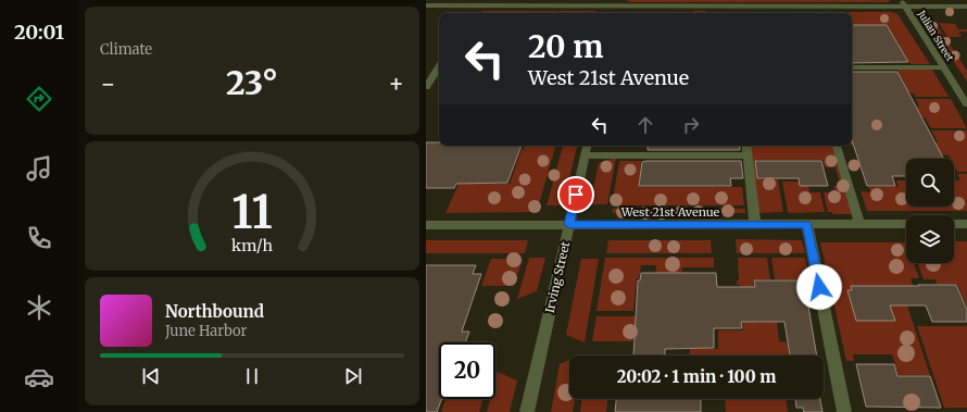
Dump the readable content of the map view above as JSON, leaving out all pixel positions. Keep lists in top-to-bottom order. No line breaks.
{"streets":{"street":["Julian Street","West 21st Avenue","Irving Street"]},"crossings":[["West 21st Avenue","Irving Street"]],"page":{"tabs":"20:01","tile":"Climate","turn":["20 m","West 21st Avenue"],"heat":["−","23°","+"],"song":["Northbound","June Harbor"],"limit":"20","trip":"20:02 · 1 min · 100 m","gauge":["11","km/h"]}}
